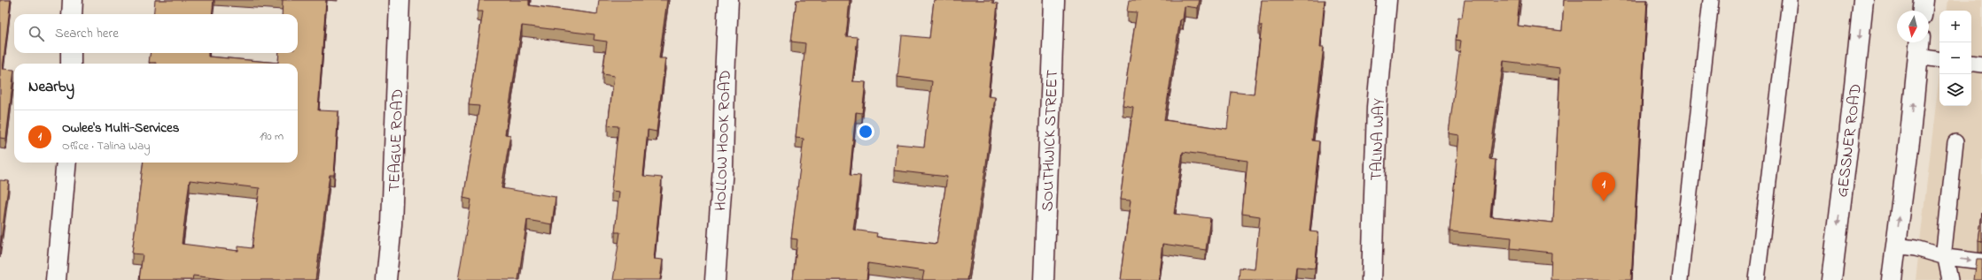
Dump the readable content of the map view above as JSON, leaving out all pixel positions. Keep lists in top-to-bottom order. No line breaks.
{"streets":{"street":["TALINA WAY","TEAGUE ROAD","HOLLOW HOOK ROAD","SOUTHWICK STREET","GESSNER ROAD"]},"north":"bottom","page":{"map_buttons":["+","−"],"search":"Search here","heading":"Nearby","list":[{"mark":"1","name":"Owlee's Multi-Services","note":"Office · Talina Way","value":"190 m"}],"pins":"1"}}
